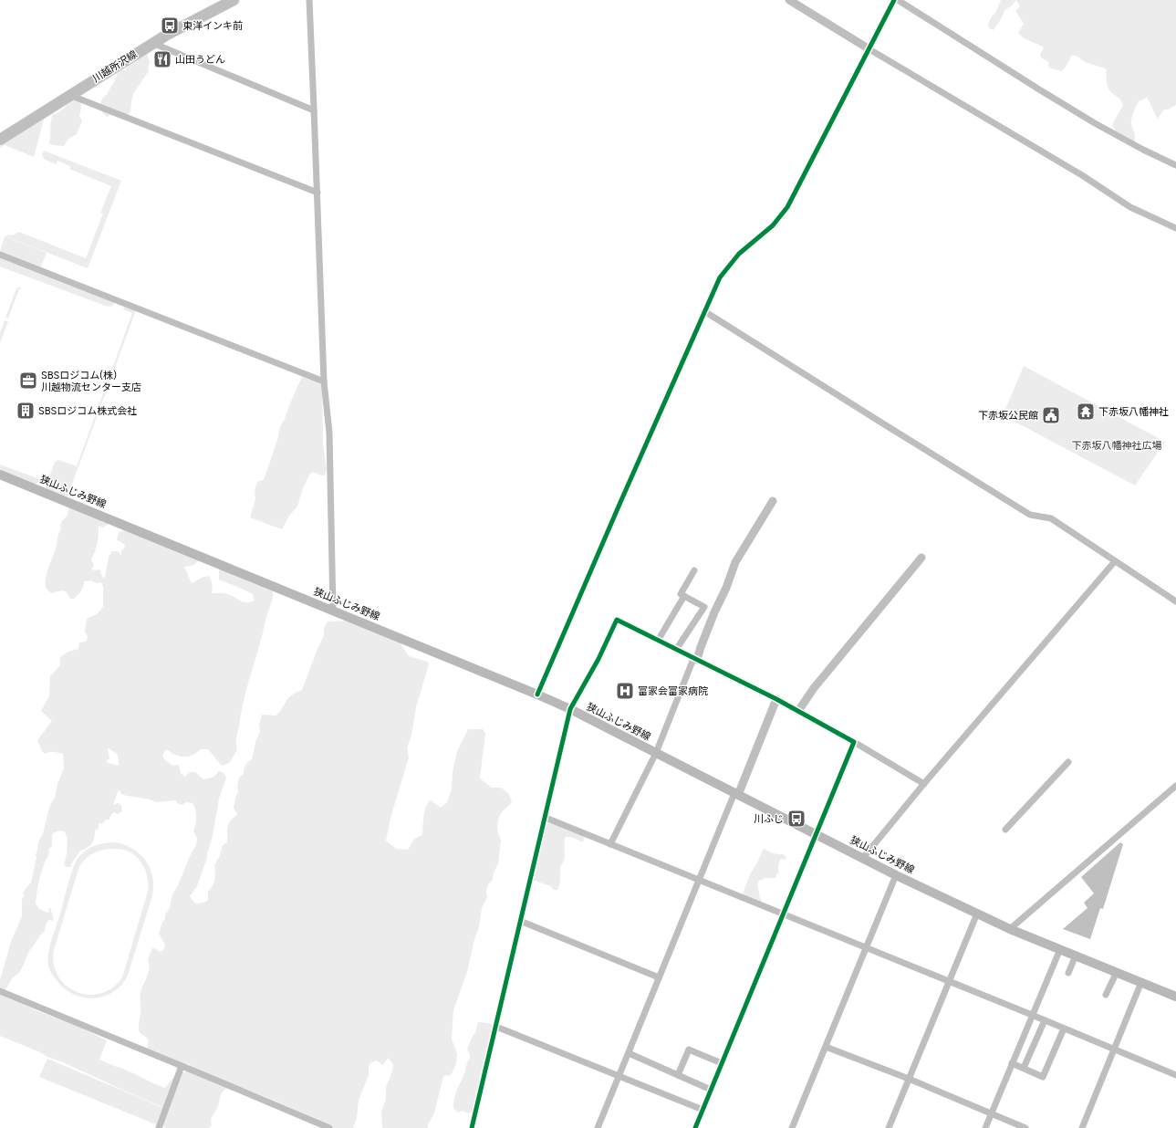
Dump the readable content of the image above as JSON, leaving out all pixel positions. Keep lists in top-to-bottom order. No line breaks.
{"streets":{"main road":["川越所沢線","狭山ふじみ野線"]},"parks":["下赤坂八幡神社広場"],"places":{"bus stop":["東洋インキ前","川ふじ"],"restaurant":["山田うどん"],"office":["SBSロジコム(株) 川越物流センター支店"],"building":["SBSロジコム株式会社"],"temple":["下赤坂八幡神社"],"public building":["下赤坂公民館"],"hospital":["富家会富家病院"]}}
